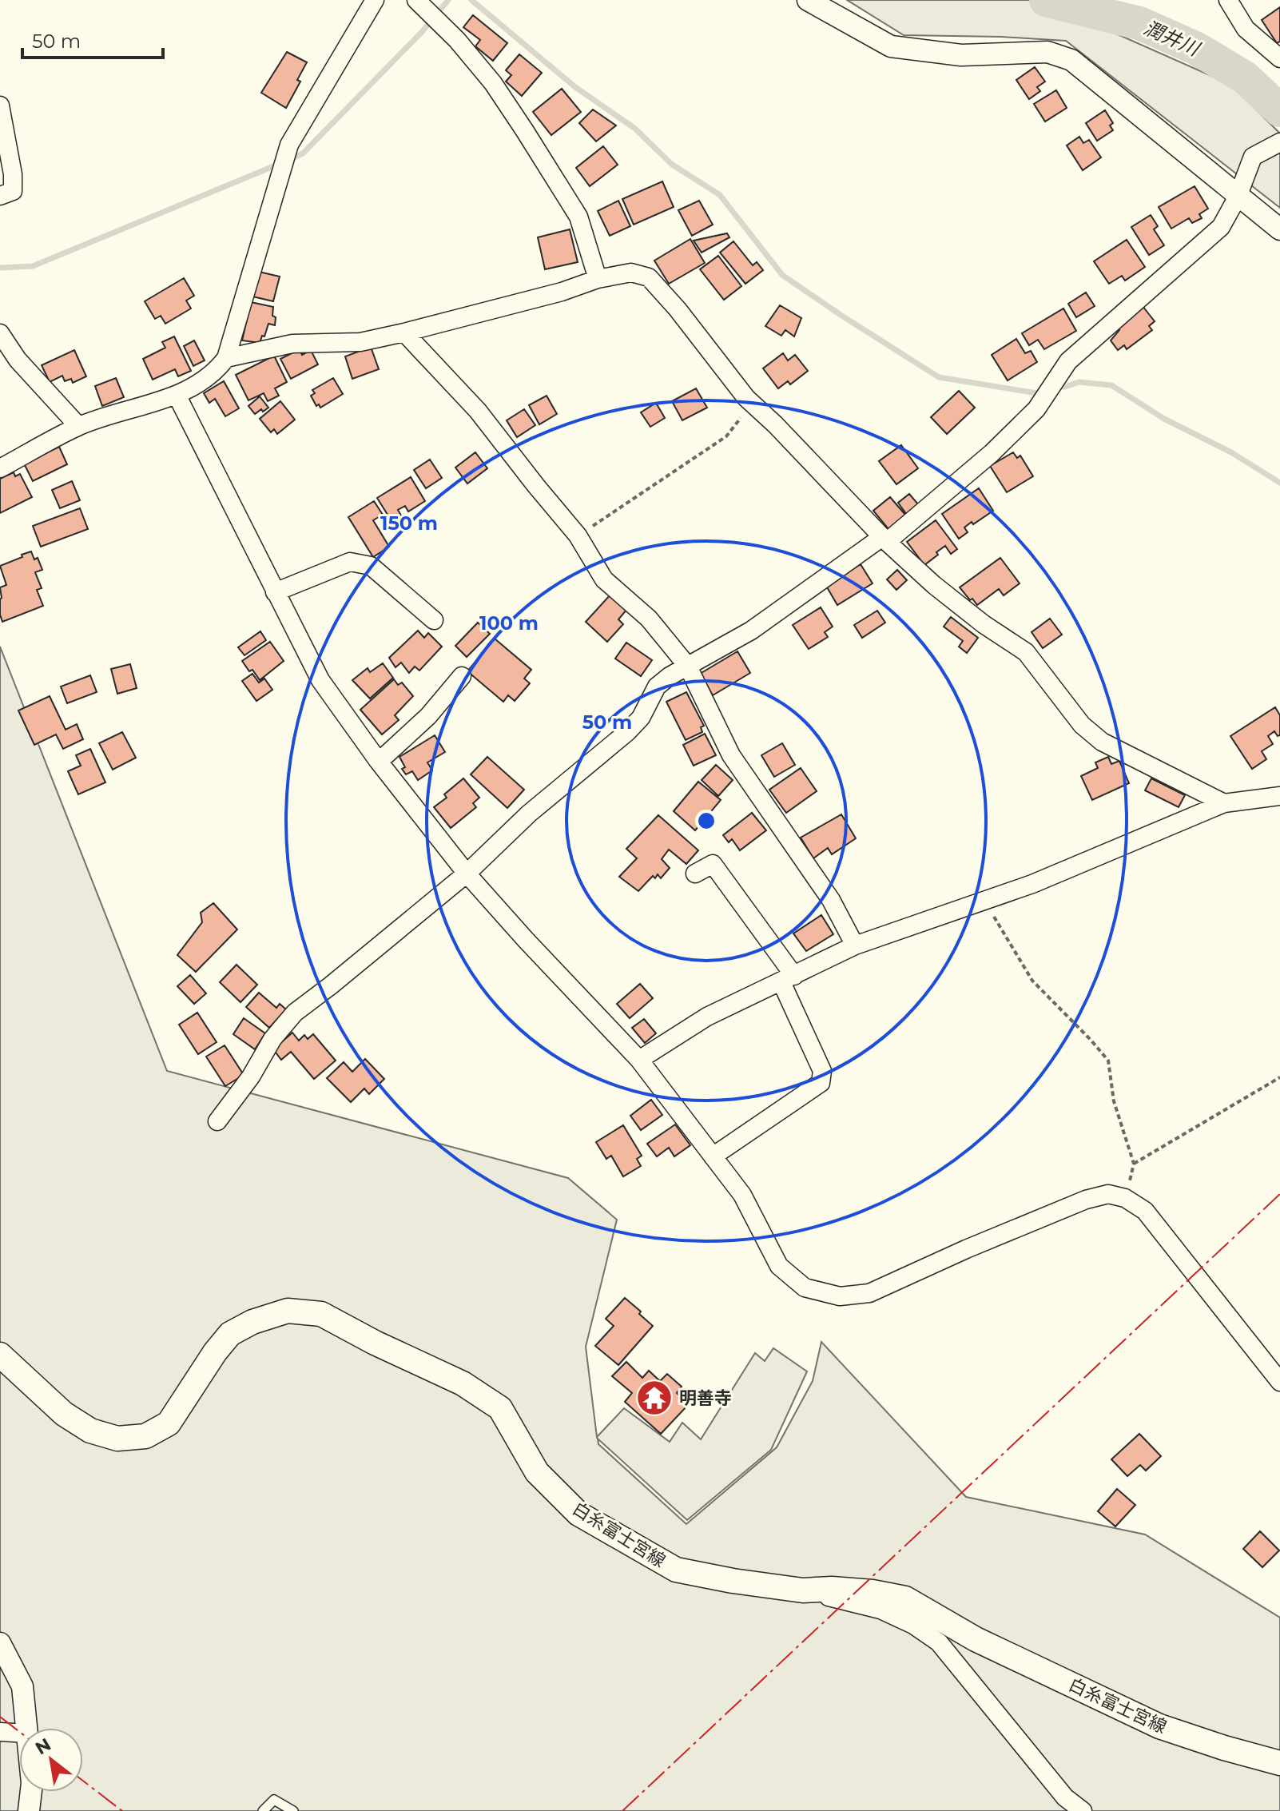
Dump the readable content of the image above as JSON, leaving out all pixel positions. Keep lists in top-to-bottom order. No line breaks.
{"streets":{"main road":["白糸富士宮線"]},"water":["潤井川"],"places":{"temple":["明善寺"]},"scale_bar":"50 m","north":"top left","rings":["150 m","100 m","50 m"]}
